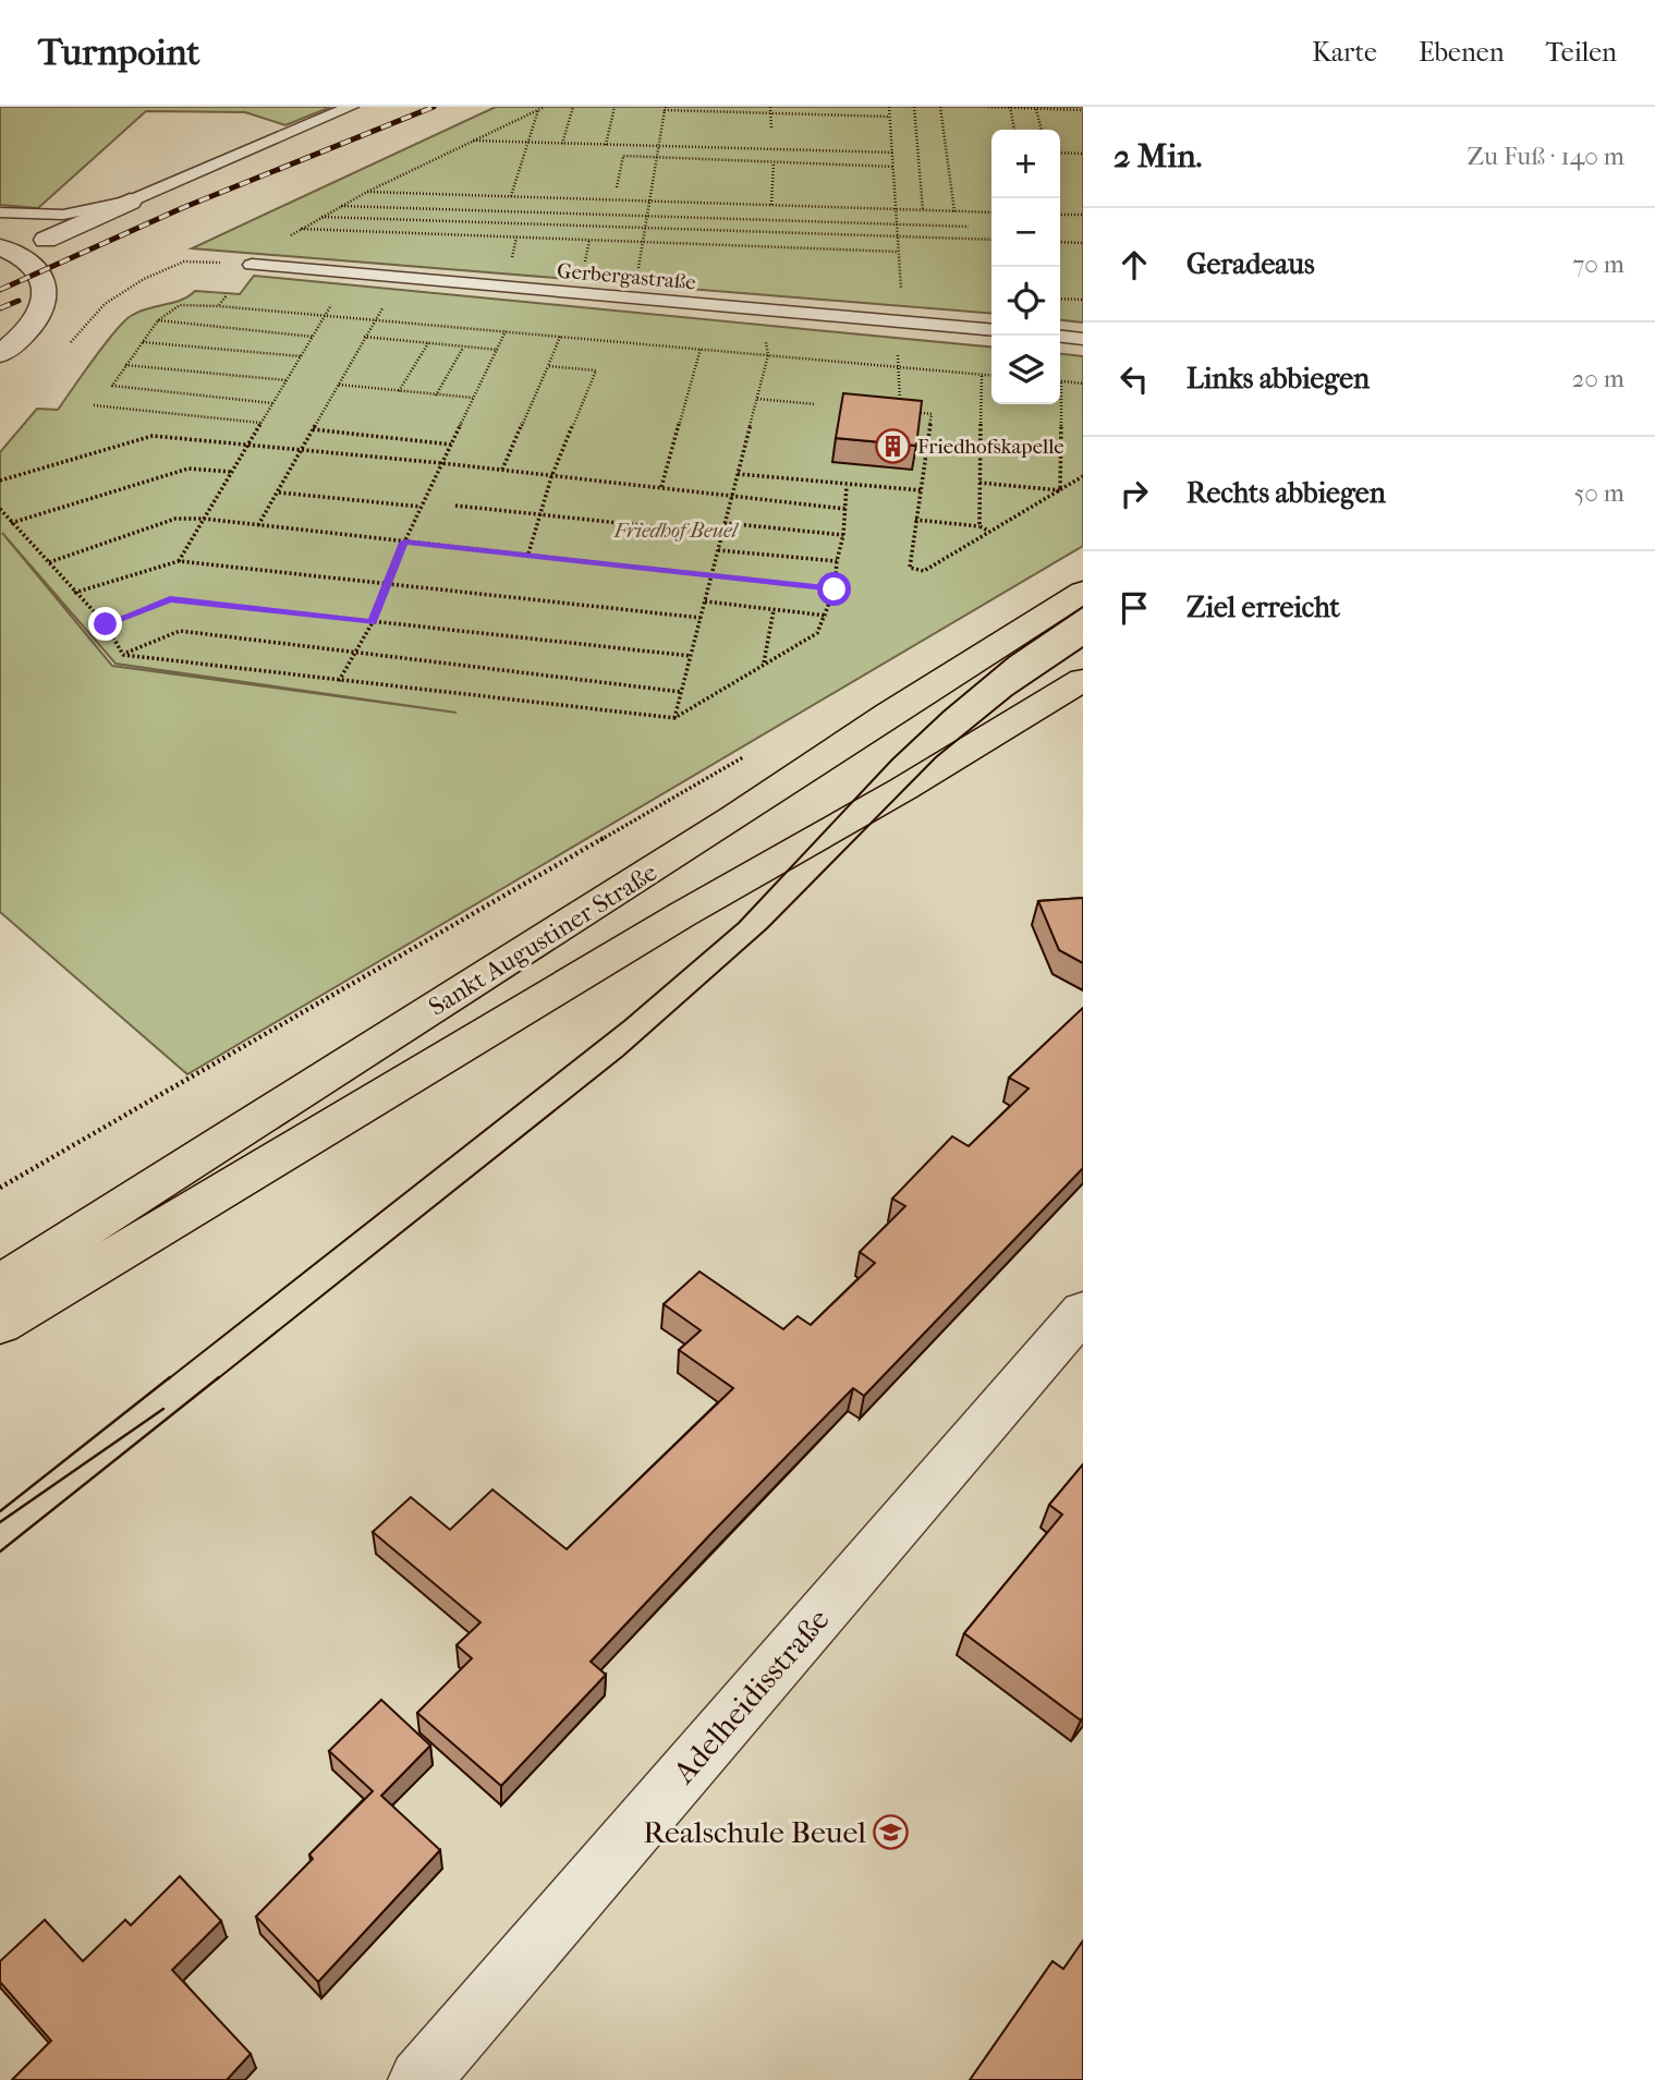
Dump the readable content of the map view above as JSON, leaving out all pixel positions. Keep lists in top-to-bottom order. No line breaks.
{"streets":{"main road":["Sankt Augustiner Straße"],"street":["Adelheidisstraße"],"lane":["Gerbergastraße"]},"parks":["Friedhof Beuel"],"places":{"building":["Friedhofskapelle"],"school or university":["Realschule Beuel"]},"page":{"header":"Turnpoint","nav":["Karte","Ebenen","Teilen"],"heading":["2 Min.","Zu Fuß · 140 m"],"map_buttons":["+","−"],"list":[["Geradeaus","70 m"],["Links abbiegen","20 m"],["Rechts abbiegen","50 m"],"Ziel erreicht"]}}
